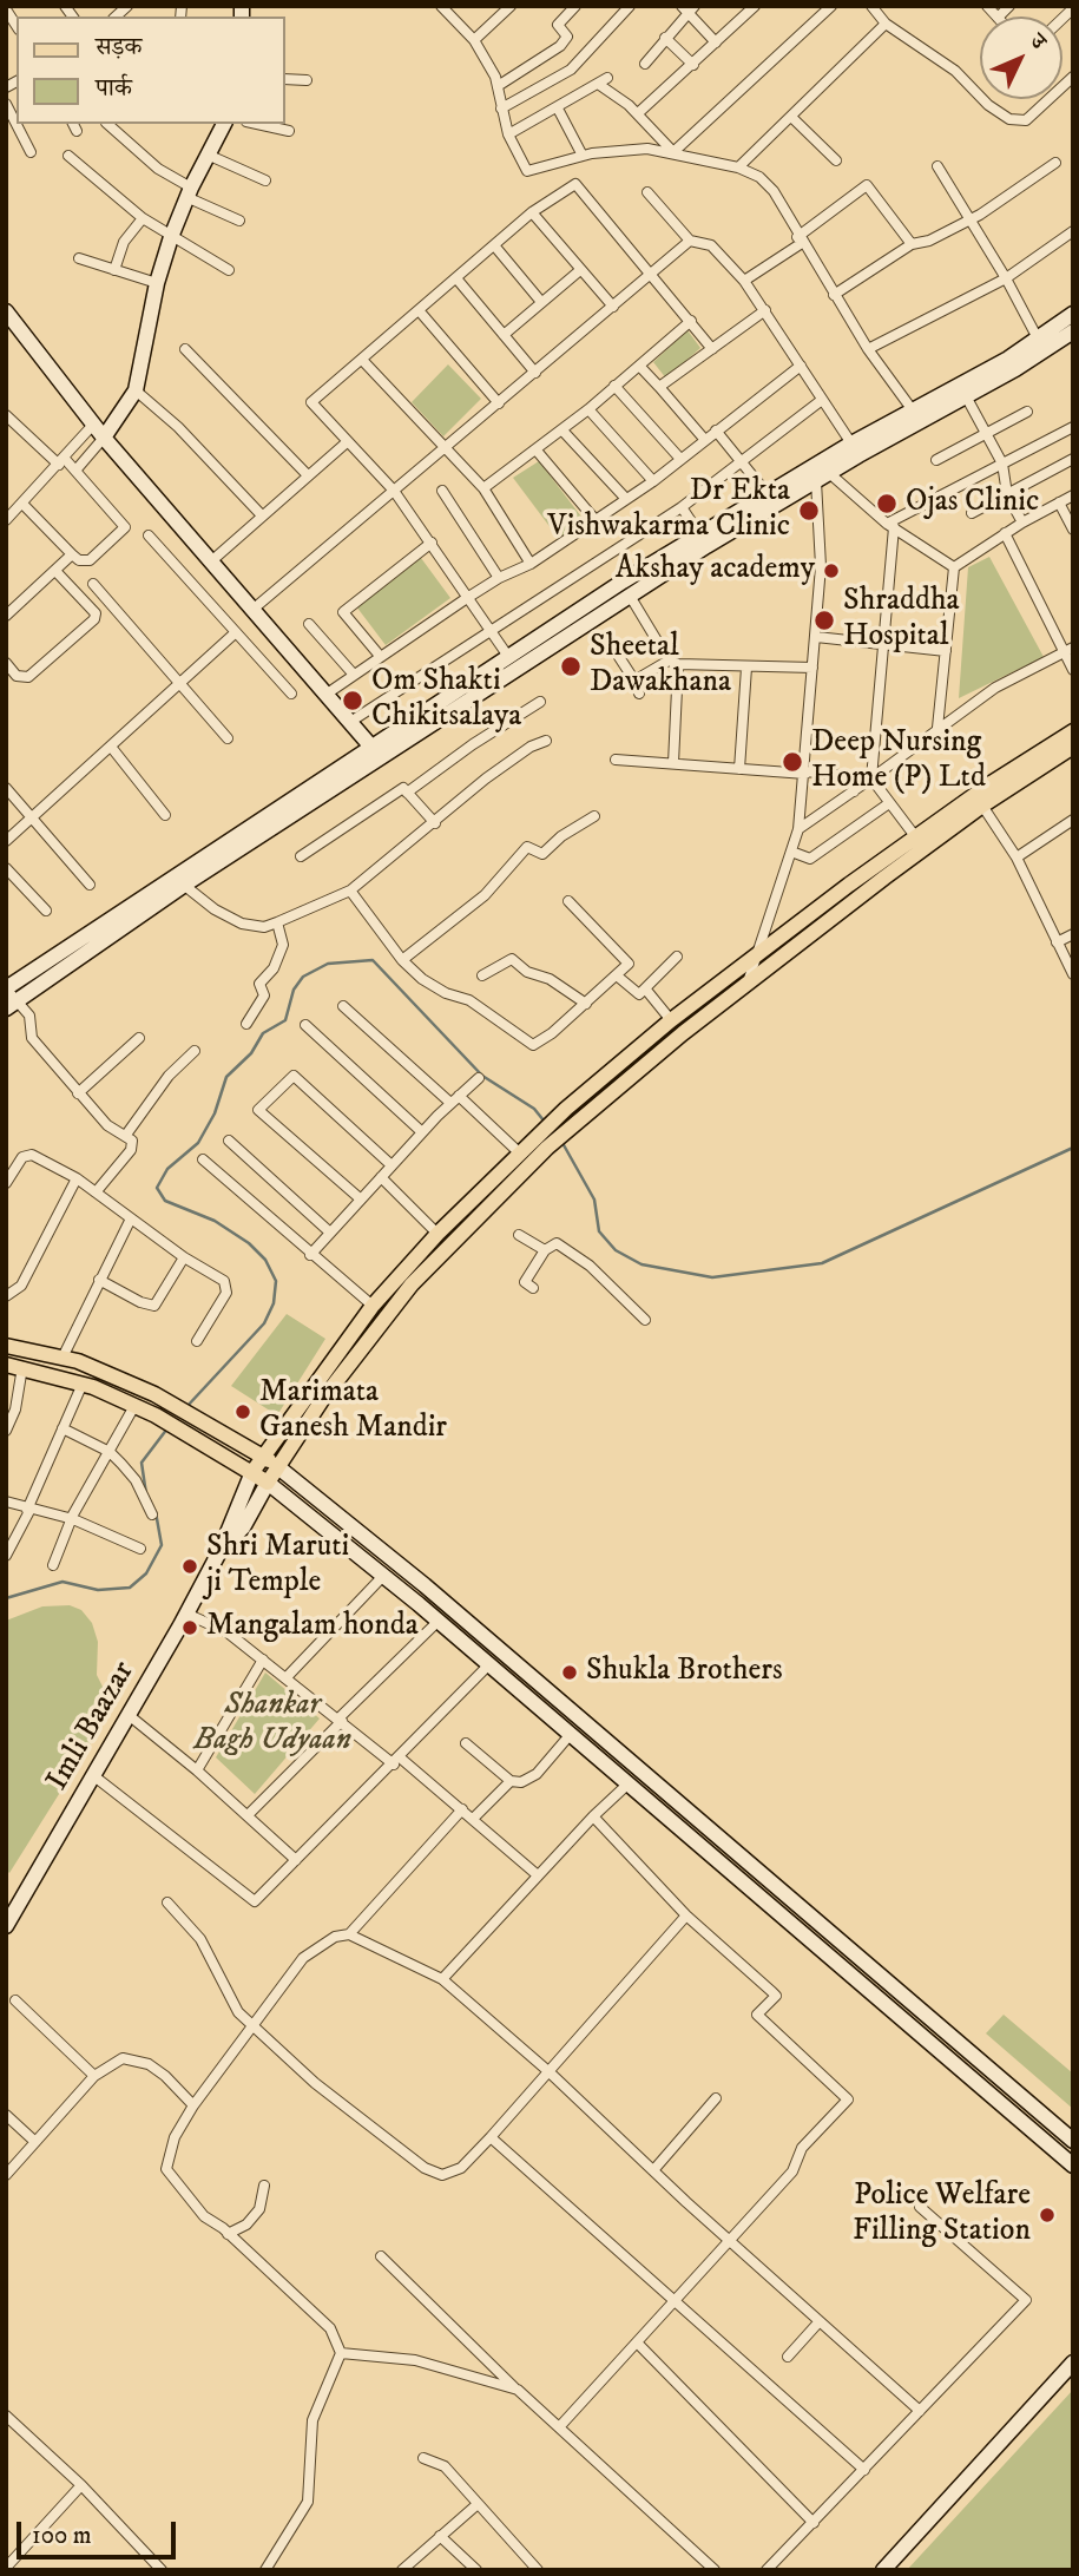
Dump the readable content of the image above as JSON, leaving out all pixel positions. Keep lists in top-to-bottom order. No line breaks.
{"streets":{"main road":["Imli Baazar"]},"parks":["Shankar Bagh Udyaan"],"places":["Ojas Clinic","Dr Ekta Vishwakarma Clinic","Akshay academy","Shraddha Hospital","Sheetal Dawakhana","Om Shakti Chikitsalaya","Deep Nursing Home (P) Ltd","Marimata Ganesh Mandir","Shri Maruti ji Temple","Mangalam honda","Shukla Brothers","Police Welfare Filling Station"],"legend":["सड़क","पार्क"],"scale_bar":"100 m","north":"top right"}
